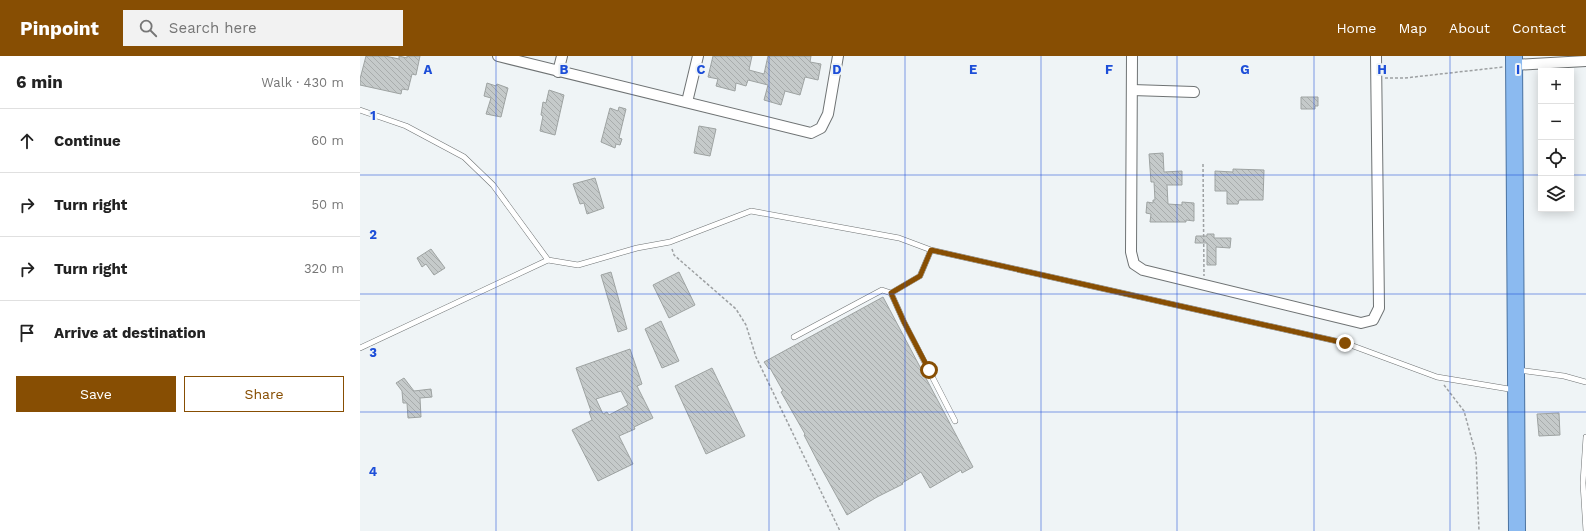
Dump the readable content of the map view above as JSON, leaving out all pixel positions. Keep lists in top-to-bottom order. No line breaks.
{"page":{"header":"Pinpoint","search":"Search here","nav":["Home","Map","About","Contact"],"heading":["6 min","Walk · 430 m"],"map_buttons":["+","−"],"list":[["Continue","60 m"],["Turn right","50 m"],["Turn right","320 m"],"Arrive at destination"],"buttons":["Save","Share"]},"grid":{"columns":["A","B","C","D","E","F","G","H","I"],"rows":["1","2","3","4"]}}
